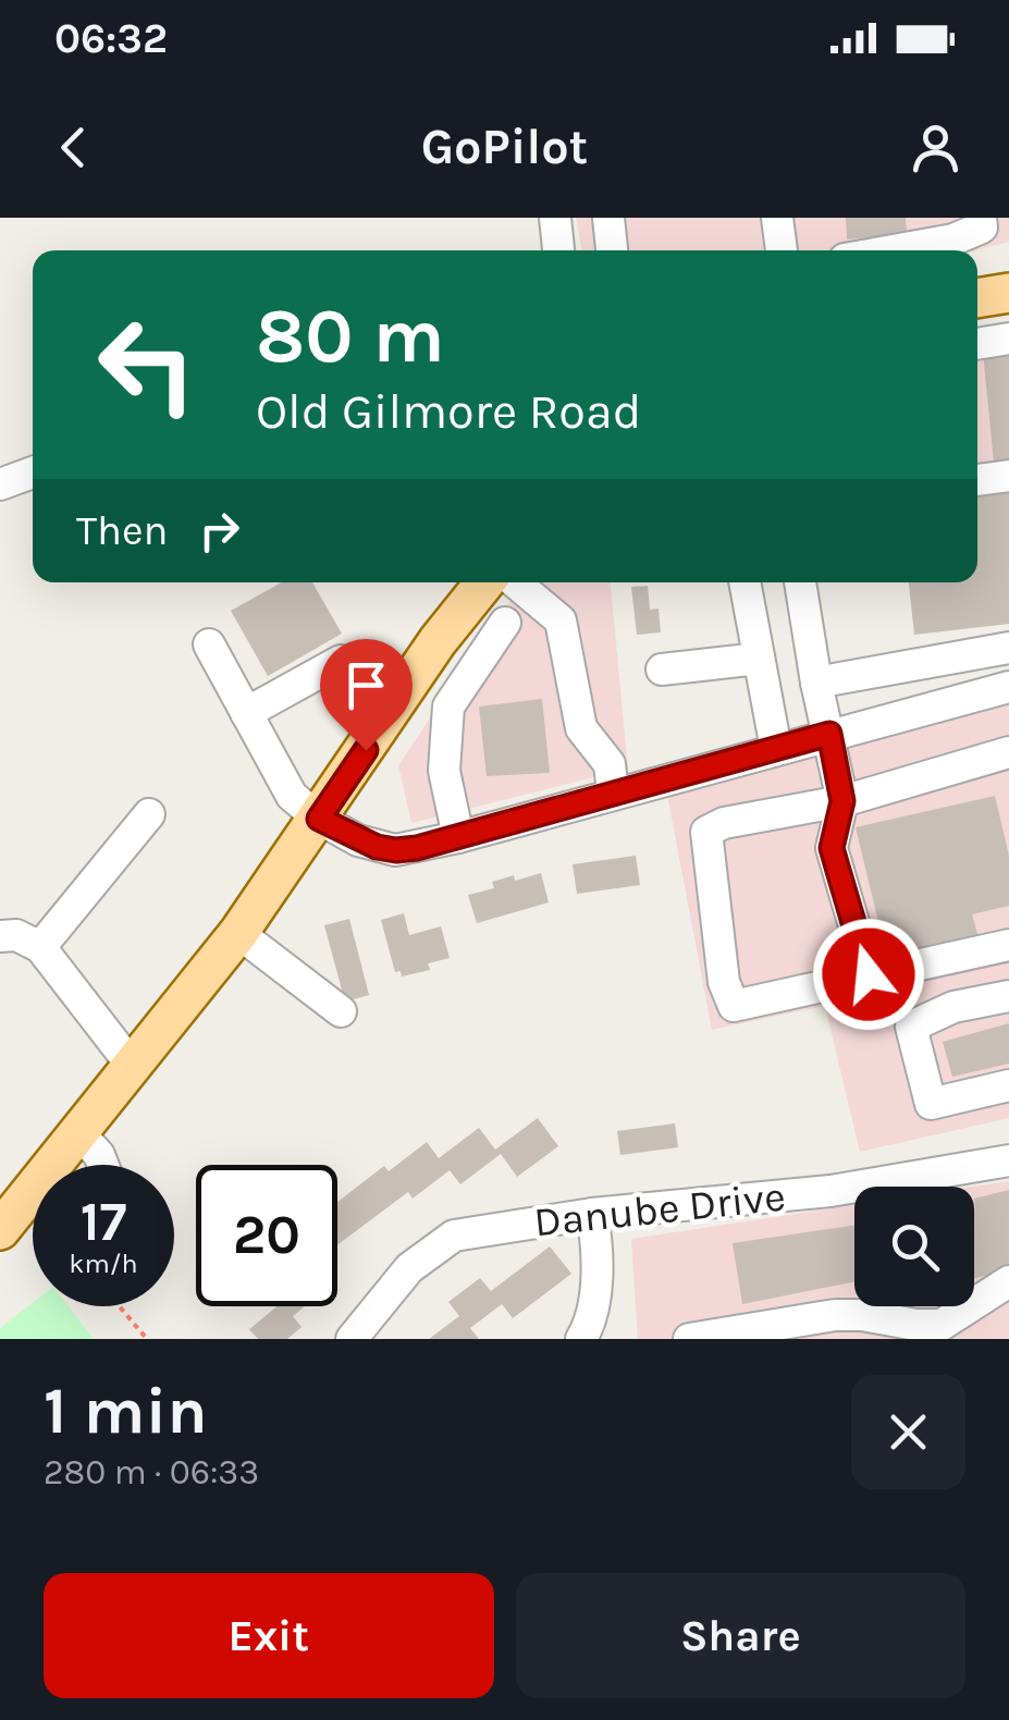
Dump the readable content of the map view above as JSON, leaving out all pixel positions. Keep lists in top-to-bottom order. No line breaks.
{"streets":{"street":["Danube Drive"]},"page":{"status":"06:32","header":"GoPilot","turn":["80 m","Old Gilmore Road"],"then":"Then","speed":"17 km/h","limit":"20","heading":["1 min","280 m · 06:33"],"buttons":["Exit","Share"]}}
